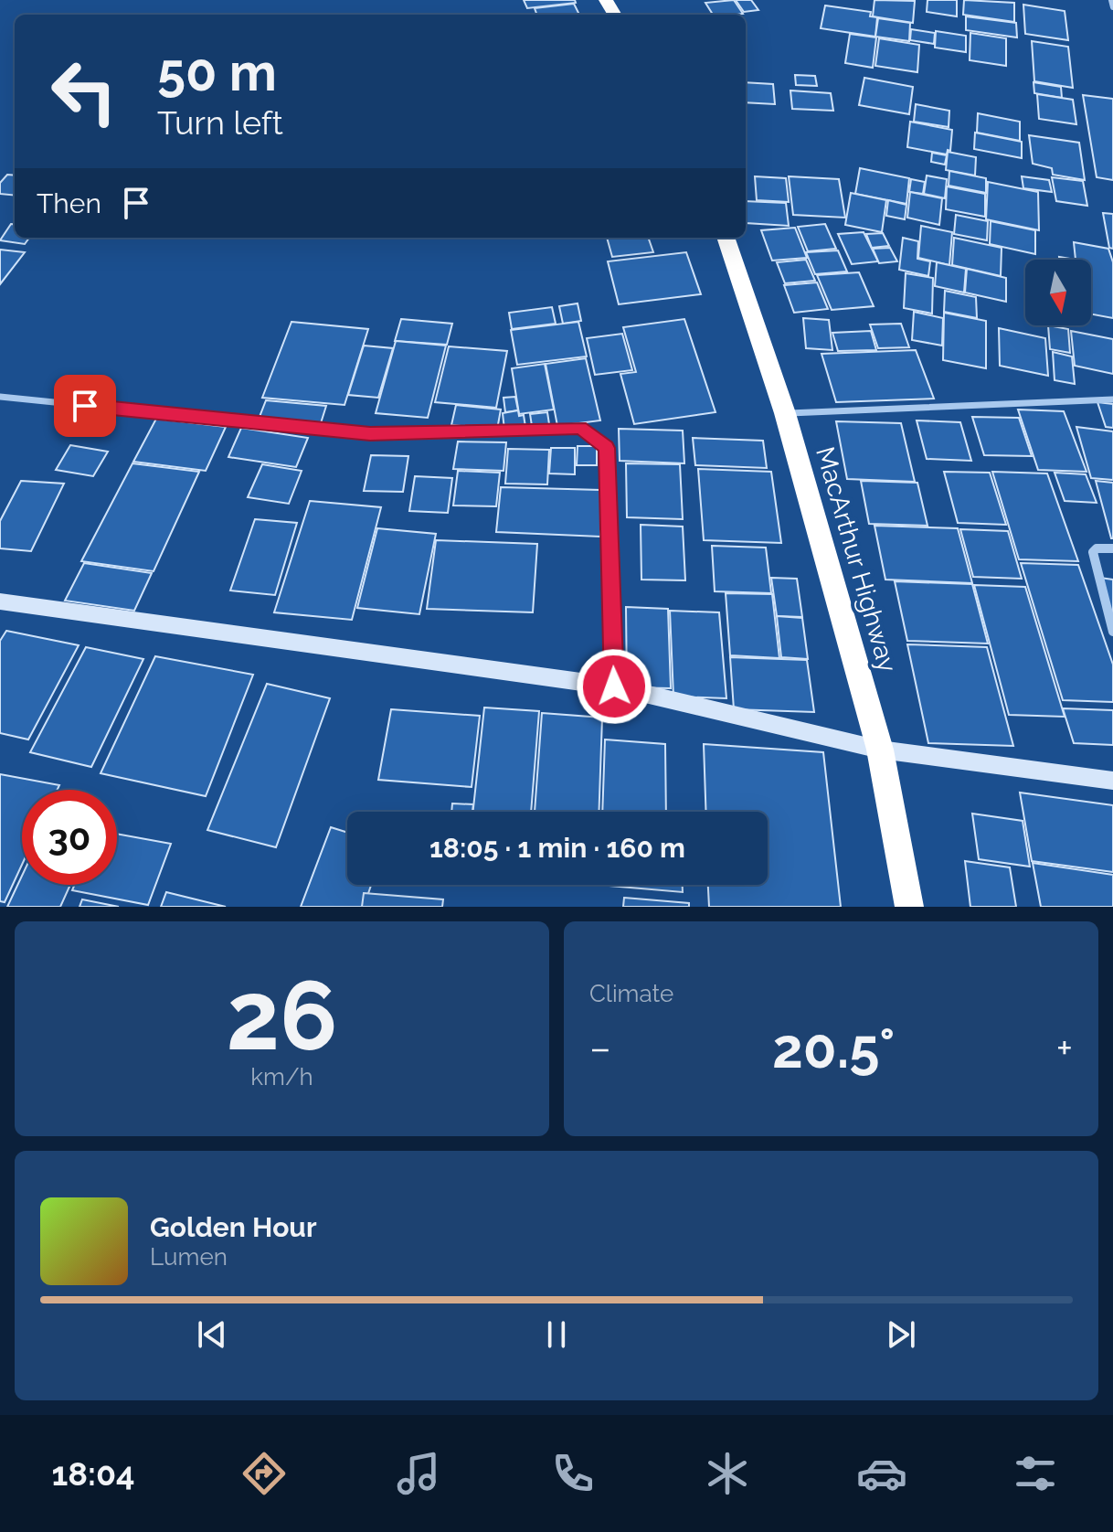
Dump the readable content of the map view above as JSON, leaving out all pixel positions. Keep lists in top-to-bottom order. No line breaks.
{"streets":{"highway":["MacArthur Highway"]},"north":"bottom","page":{"turn":["50 m","Turn left"],"then":"Then","limit":"30","trip":"18:05 · 1 min · 160 m","tile":[["26","km/h"],"Climate"],"heat":["−","20.5°","+"],"song":["Golden Hour","Lumen"],"tabs":"18:04"}}
